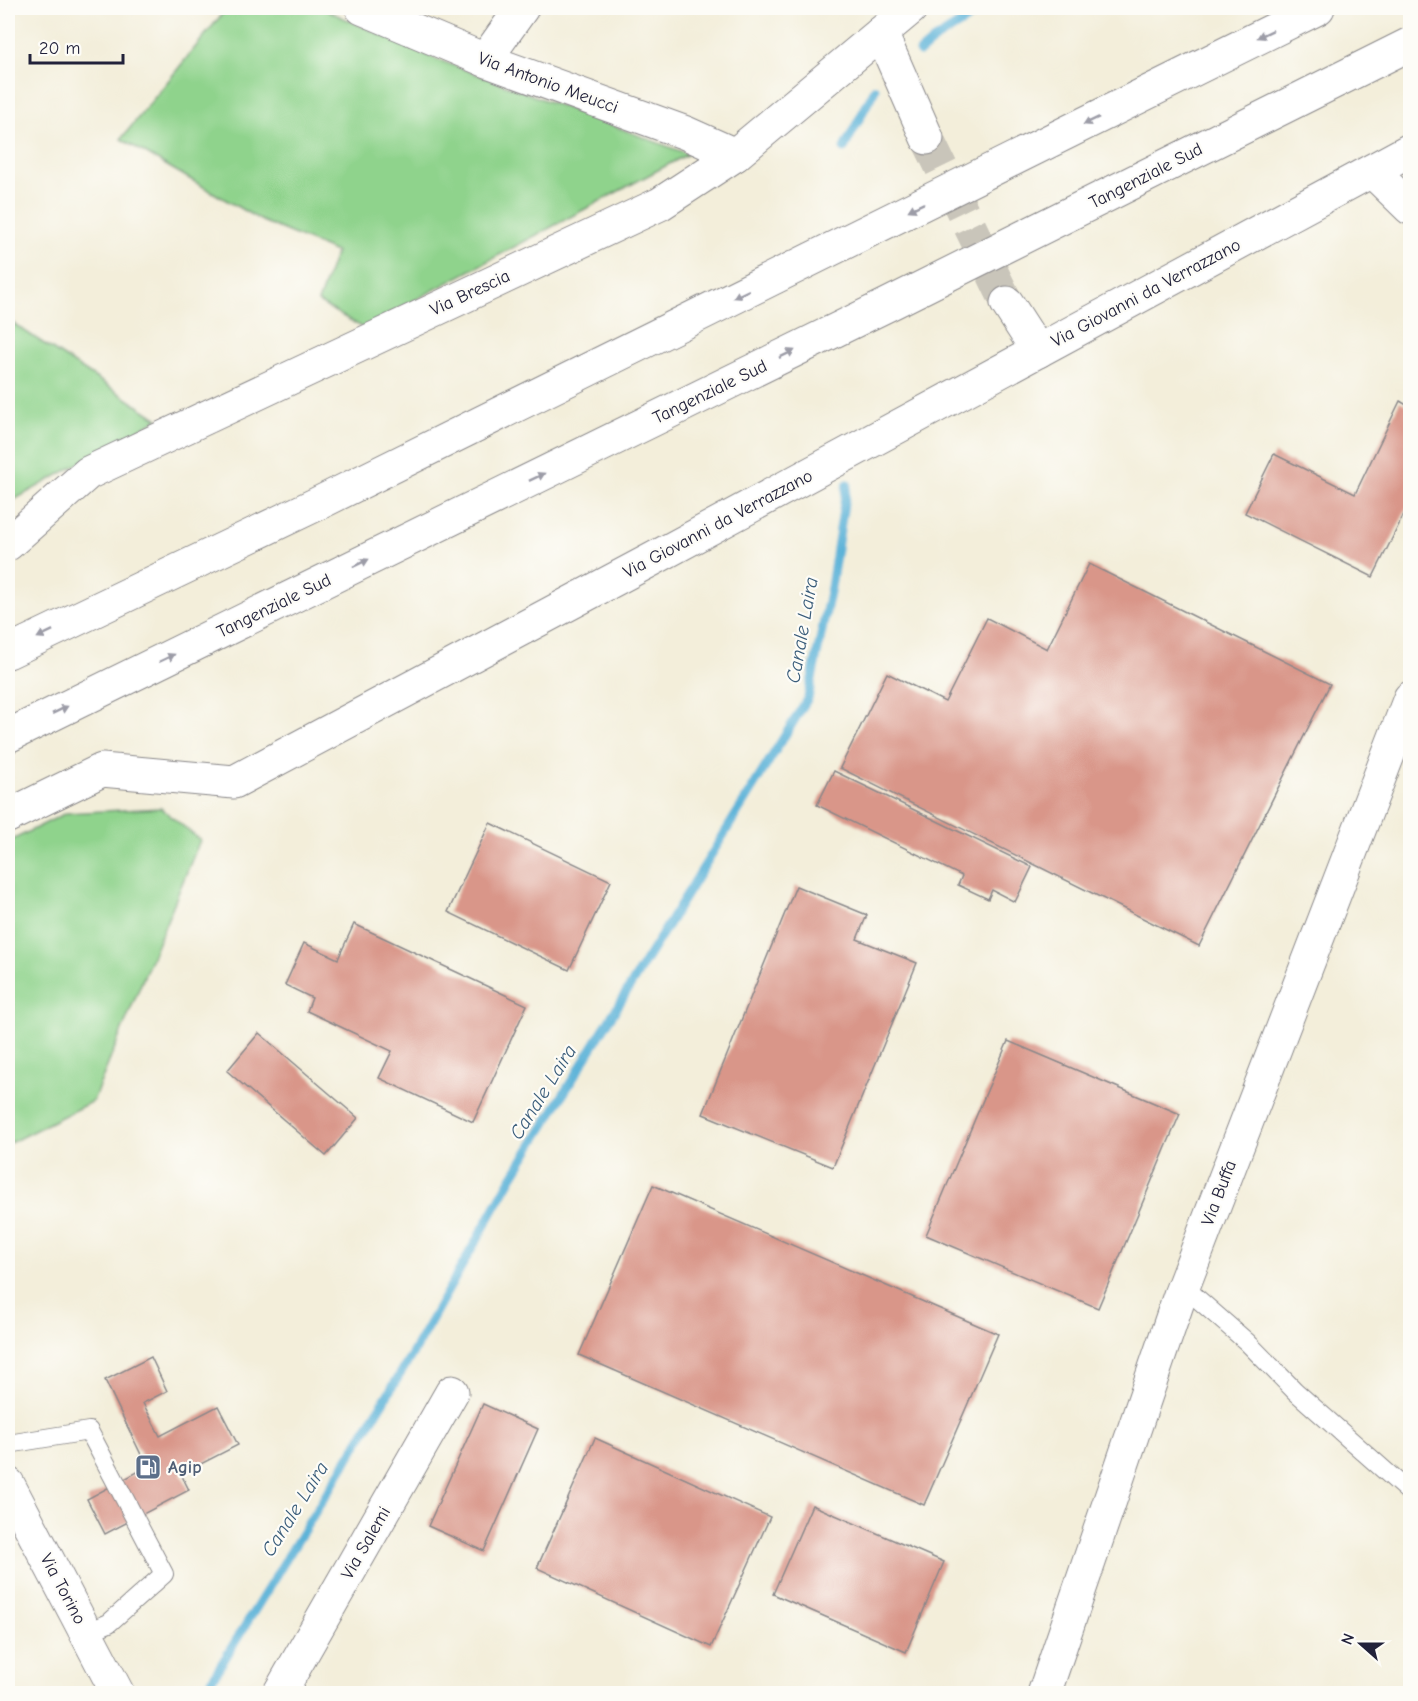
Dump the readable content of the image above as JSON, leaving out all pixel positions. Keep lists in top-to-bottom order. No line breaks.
{"streets":{"main road":["Via Antonio Meucci","Tangenziale Sud","Via Brescia","Via Giovanni da Verrazzano","Via Buffa","Via Salemi","Via Torino"]},"crossings":[["Via Antonio Meucci","Via Brescia"]],"water":["Canale Laira"],"places":{"fuel station":["Agip"]},"scale_bar":"20 m","north":"left"}
